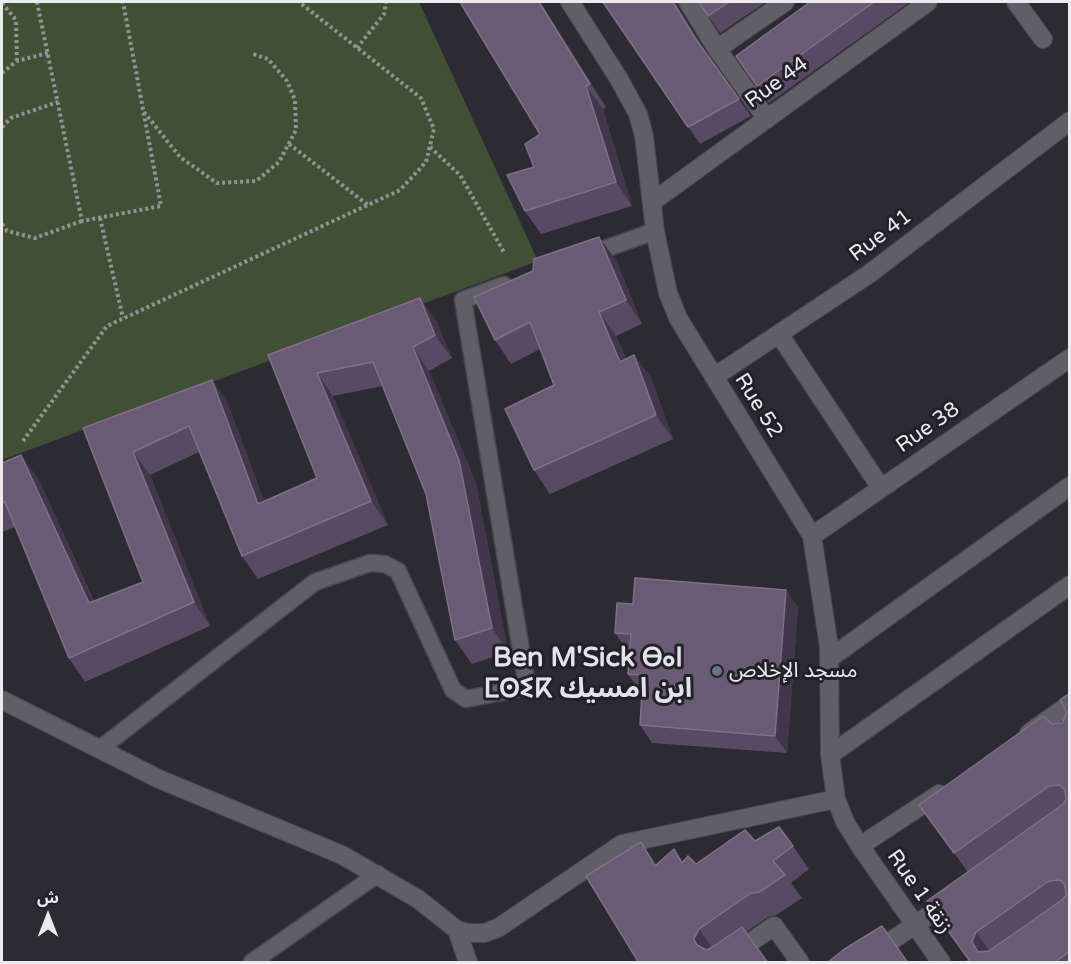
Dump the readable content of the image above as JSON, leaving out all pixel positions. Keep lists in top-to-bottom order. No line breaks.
{"streets":{"street":["Rue 44","Rue 41","Rue 52","Rue 38","Rue 1 زنقة"]},"crossings":[["Rue 44","Rue 52"],["Rue 41","Rue 52"],["Rue 52","Rue 38"],["Rue 52","Rue 1 زنقة"]],"districts":["Ben M'Sick ⴱⴰⵏ ⵎⵙⵉⴽ ابن امسيك"],"places":["مسجد الإخلاص"],"north":"top"}
